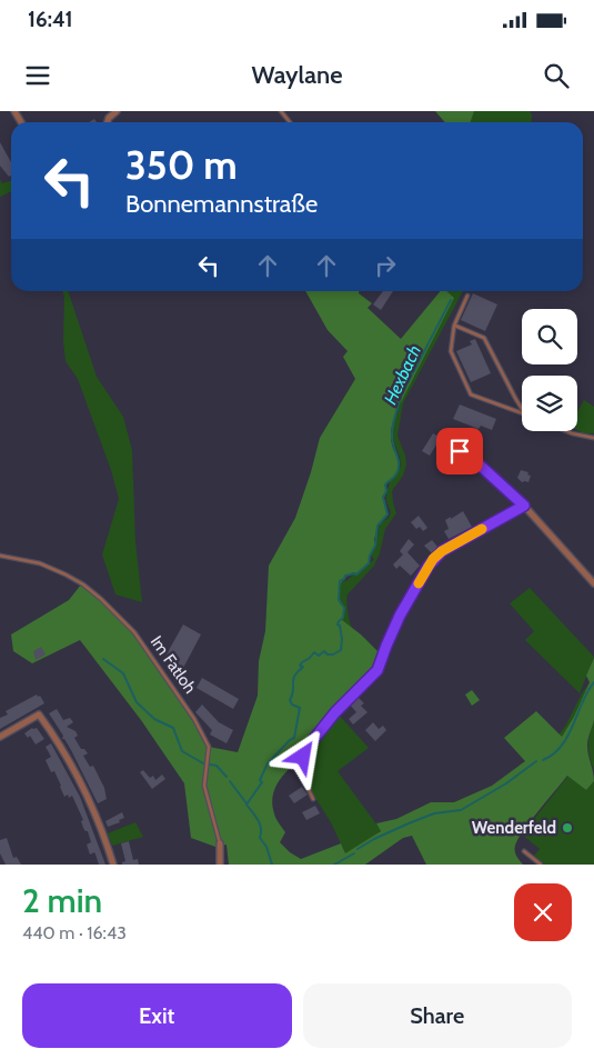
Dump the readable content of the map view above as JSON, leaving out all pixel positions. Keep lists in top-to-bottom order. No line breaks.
{"streets":{"street":["Im Fatloh"]},"water":["Hexbach"],"places":["Wenderfeld"],"page":{"status":"16:41","header":"Waylane","turn":["350 m","Bonnemannstraße"],"heading":["2 min","440 m · 16:43"],"buttons":["Exit","Share"]}}
